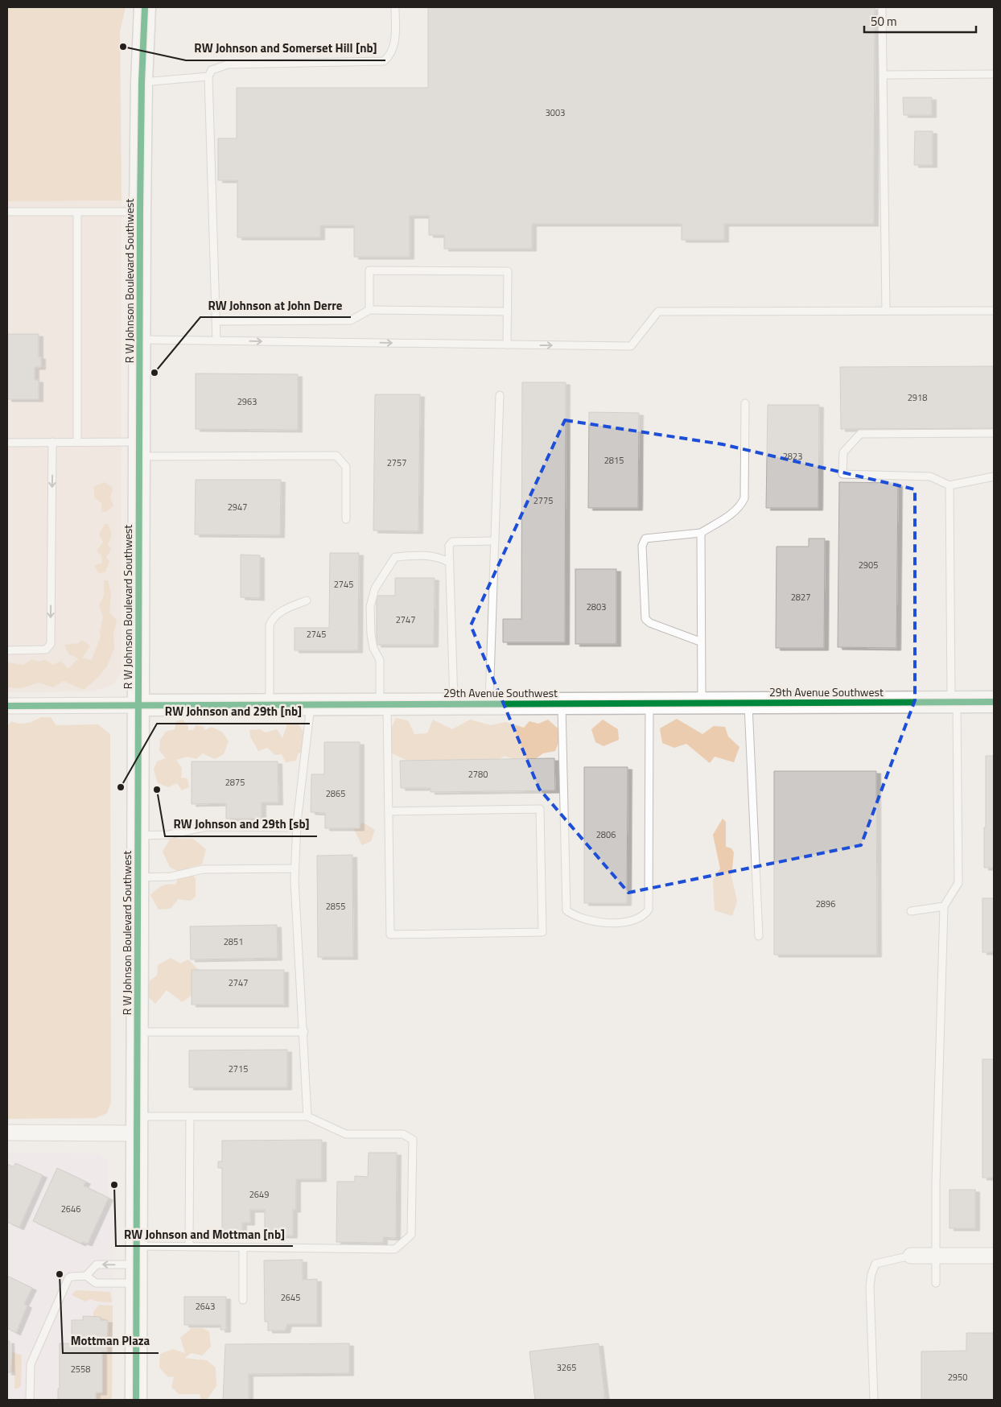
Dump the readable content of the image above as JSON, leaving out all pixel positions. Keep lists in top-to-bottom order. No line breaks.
{"streets":{"street":["R W Johnson Boulevard Southwest","29th Avenue Southwest"]},"crossings":[["R W Johnson Boulevard Southwest","29th Avenue Southwest"]],"places":["RW Johnson and Somerset Hill [nb]","RW Johnson at John Derre","RW Johnson and 29th [nb]","RW Johnson and 29th [sb]","RW Johnson and Mottman [nb]","Mottman Plaza"],"house_numbers":["3003","2918","2963","2823","2815","2757","2775","2947","2905","2745","2827","2803","2747","2745","2780","2875","2865","2806","2896","2855","2851","2747","2715","2649","2646","2645","2643","3265","2558","2950"],"scale_bar":"50 m"}
